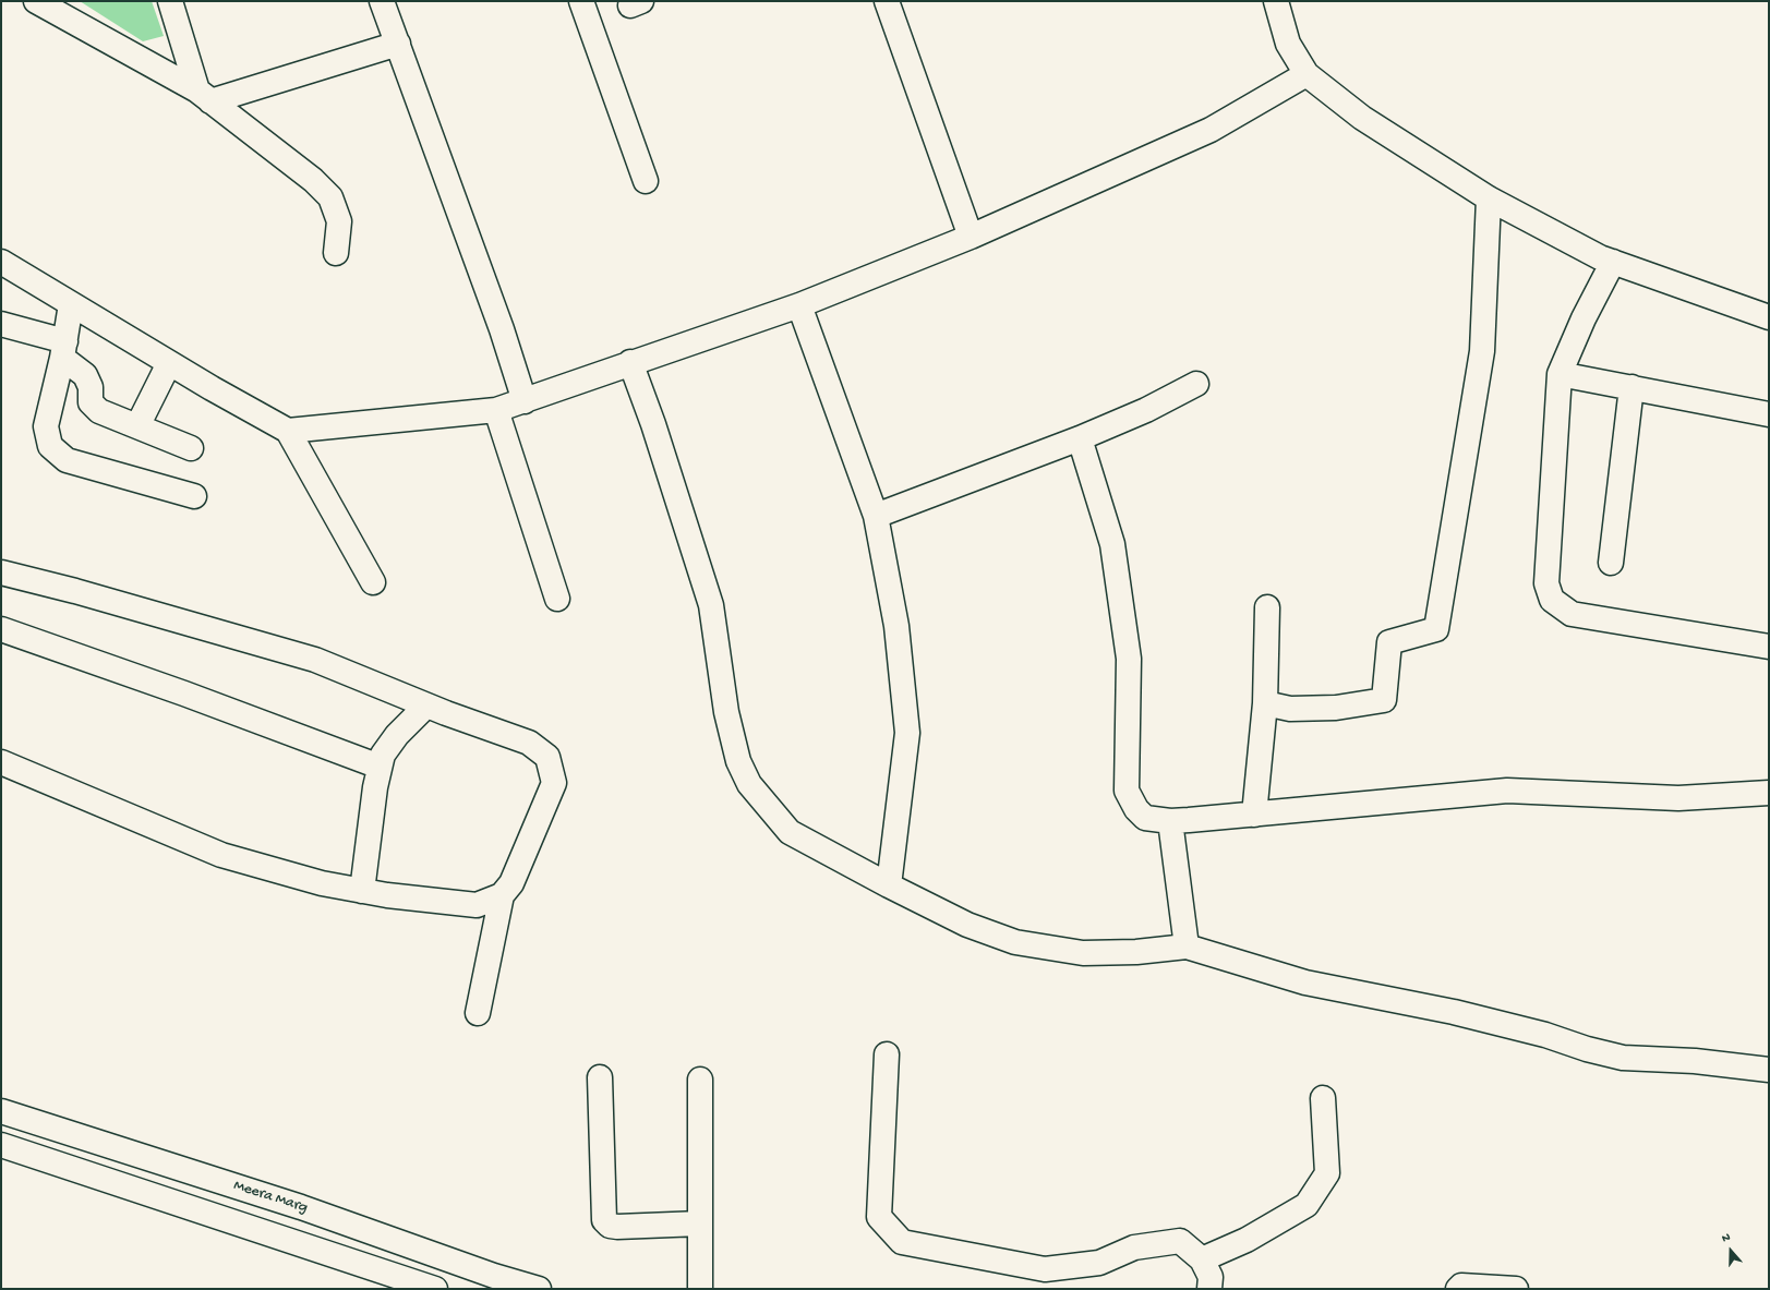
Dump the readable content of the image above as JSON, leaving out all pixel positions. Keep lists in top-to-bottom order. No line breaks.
{"streets":{"street":["Meera Marg"]},"north":"top"}
